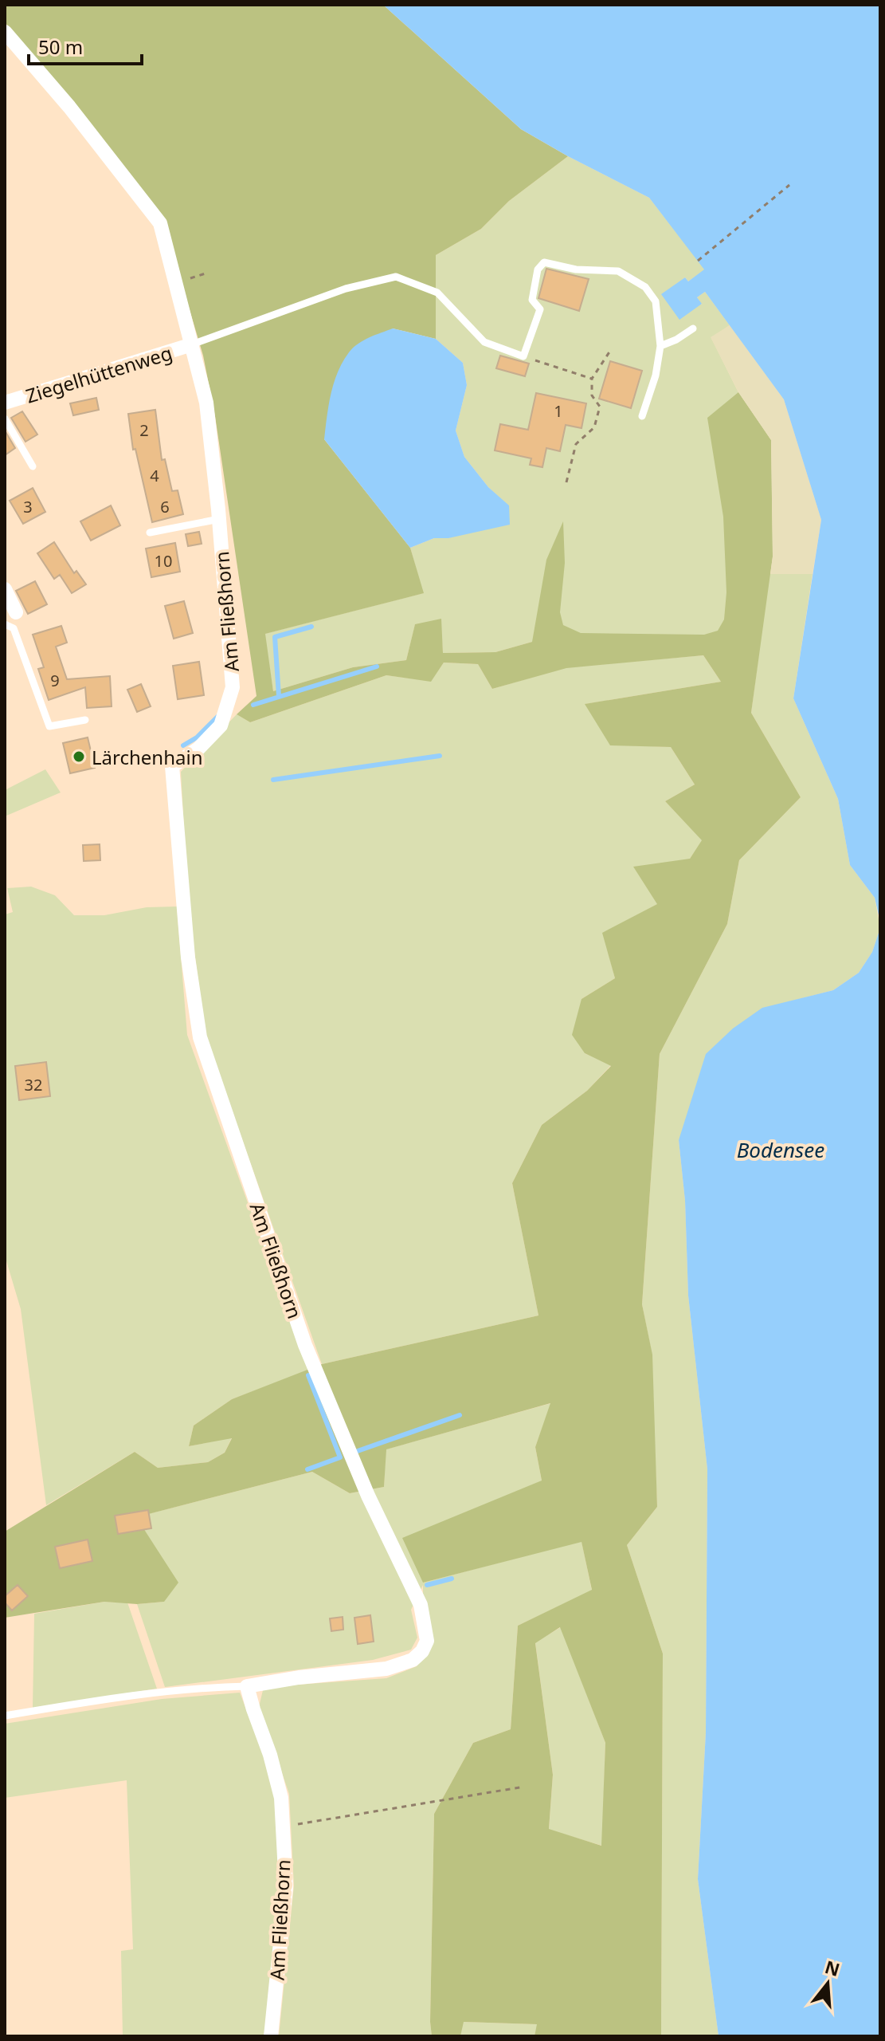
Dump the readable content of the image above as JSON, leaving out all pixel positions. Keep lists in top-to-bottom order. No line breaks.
{"streets":{"street":["Ziegelhüttenweg","Am Fließhorn"]},"crossings":[["Ziegelhüttenweg","Am Fließhorn"]],"water":["Bodensee"],"places":["Lärchenhain"],"house_numbers":["1","2","4","3","6","10","9","32"],"scale_bar":"50 m","north":"top"}
